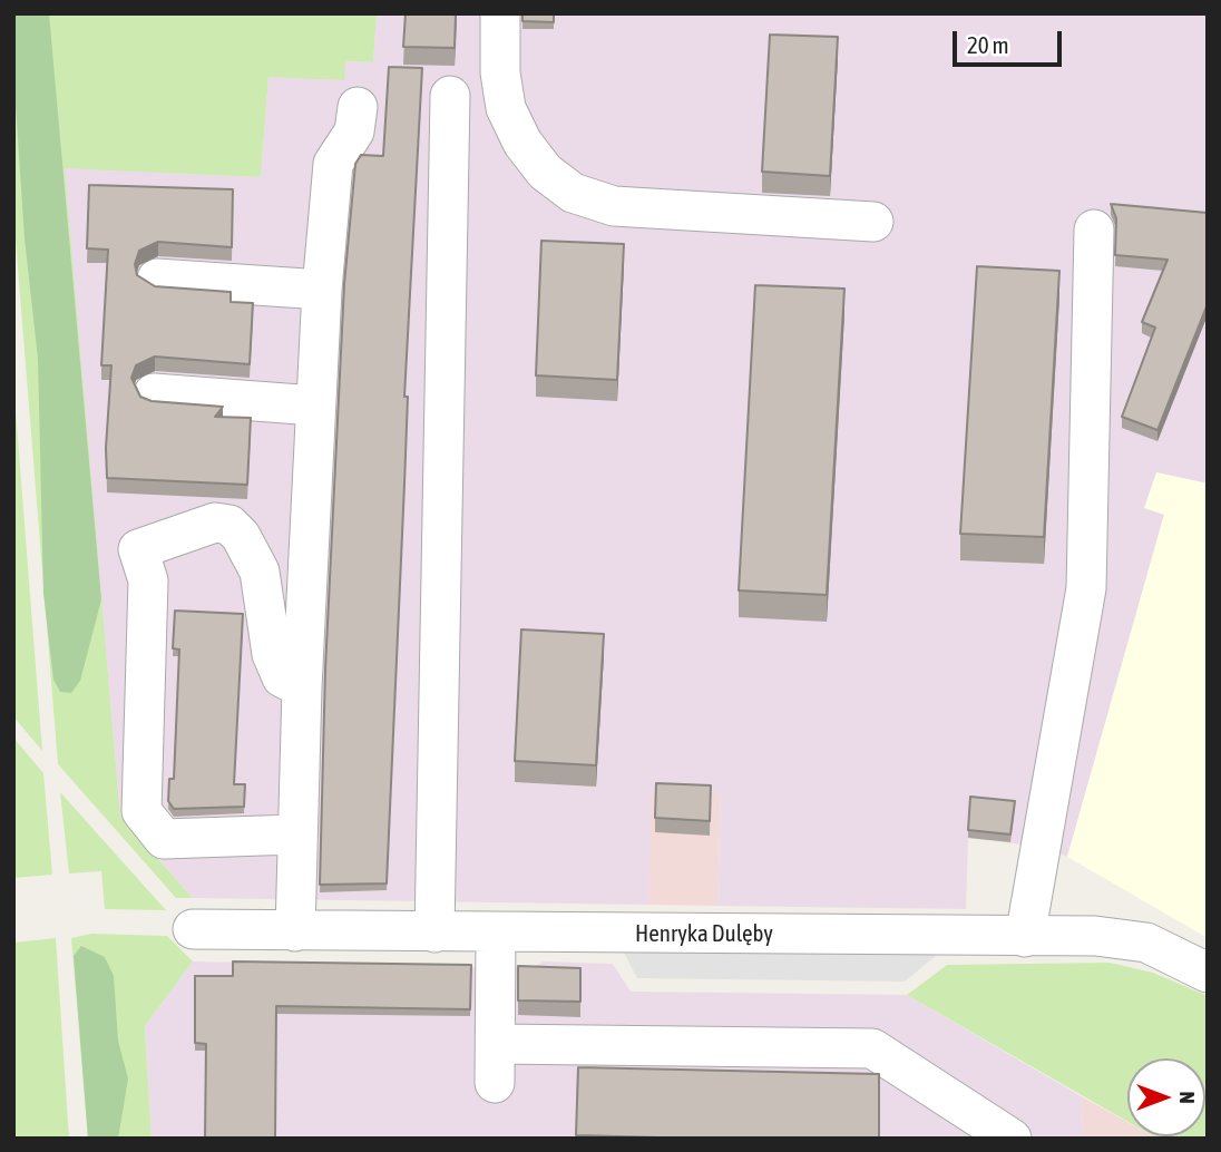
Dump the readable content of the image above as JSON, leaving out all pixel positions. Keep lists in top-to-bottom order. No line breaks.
{"streets":{"street":["Henryka Dulęby"]},"scale_bar":"20 m","north":"right"}
